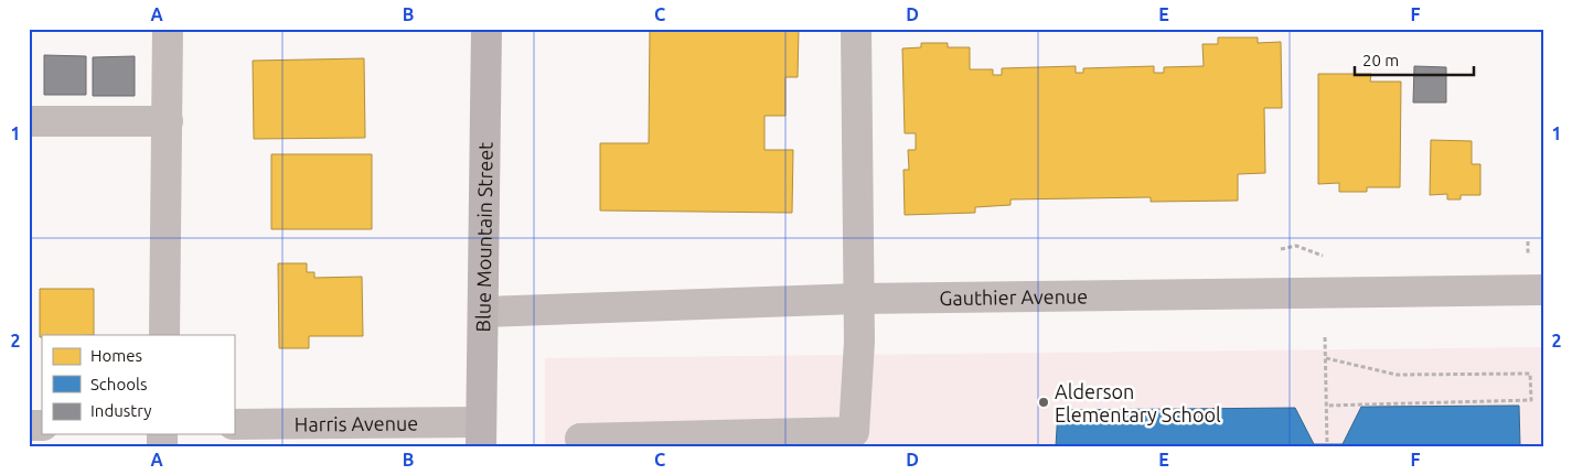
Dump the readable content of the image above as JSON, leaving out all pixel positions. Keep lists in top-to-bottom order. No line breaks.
{"streets":{"main road":["Blue Mountain Street"],"street":["Gauthier Avenue","Harris Avenue"]},"crossings":[["Blue Mountain Street","Gauthier Avenue"],["Blue Mountain Street","Harris Avenue"]],"places":["Alderson Elementary School"],"legend":["Homes","Schools","Industry"],"scale_bar":"20 m","grid":{"columns":["A","B","C","D","E","F"],"rows":["1","2"]}}
